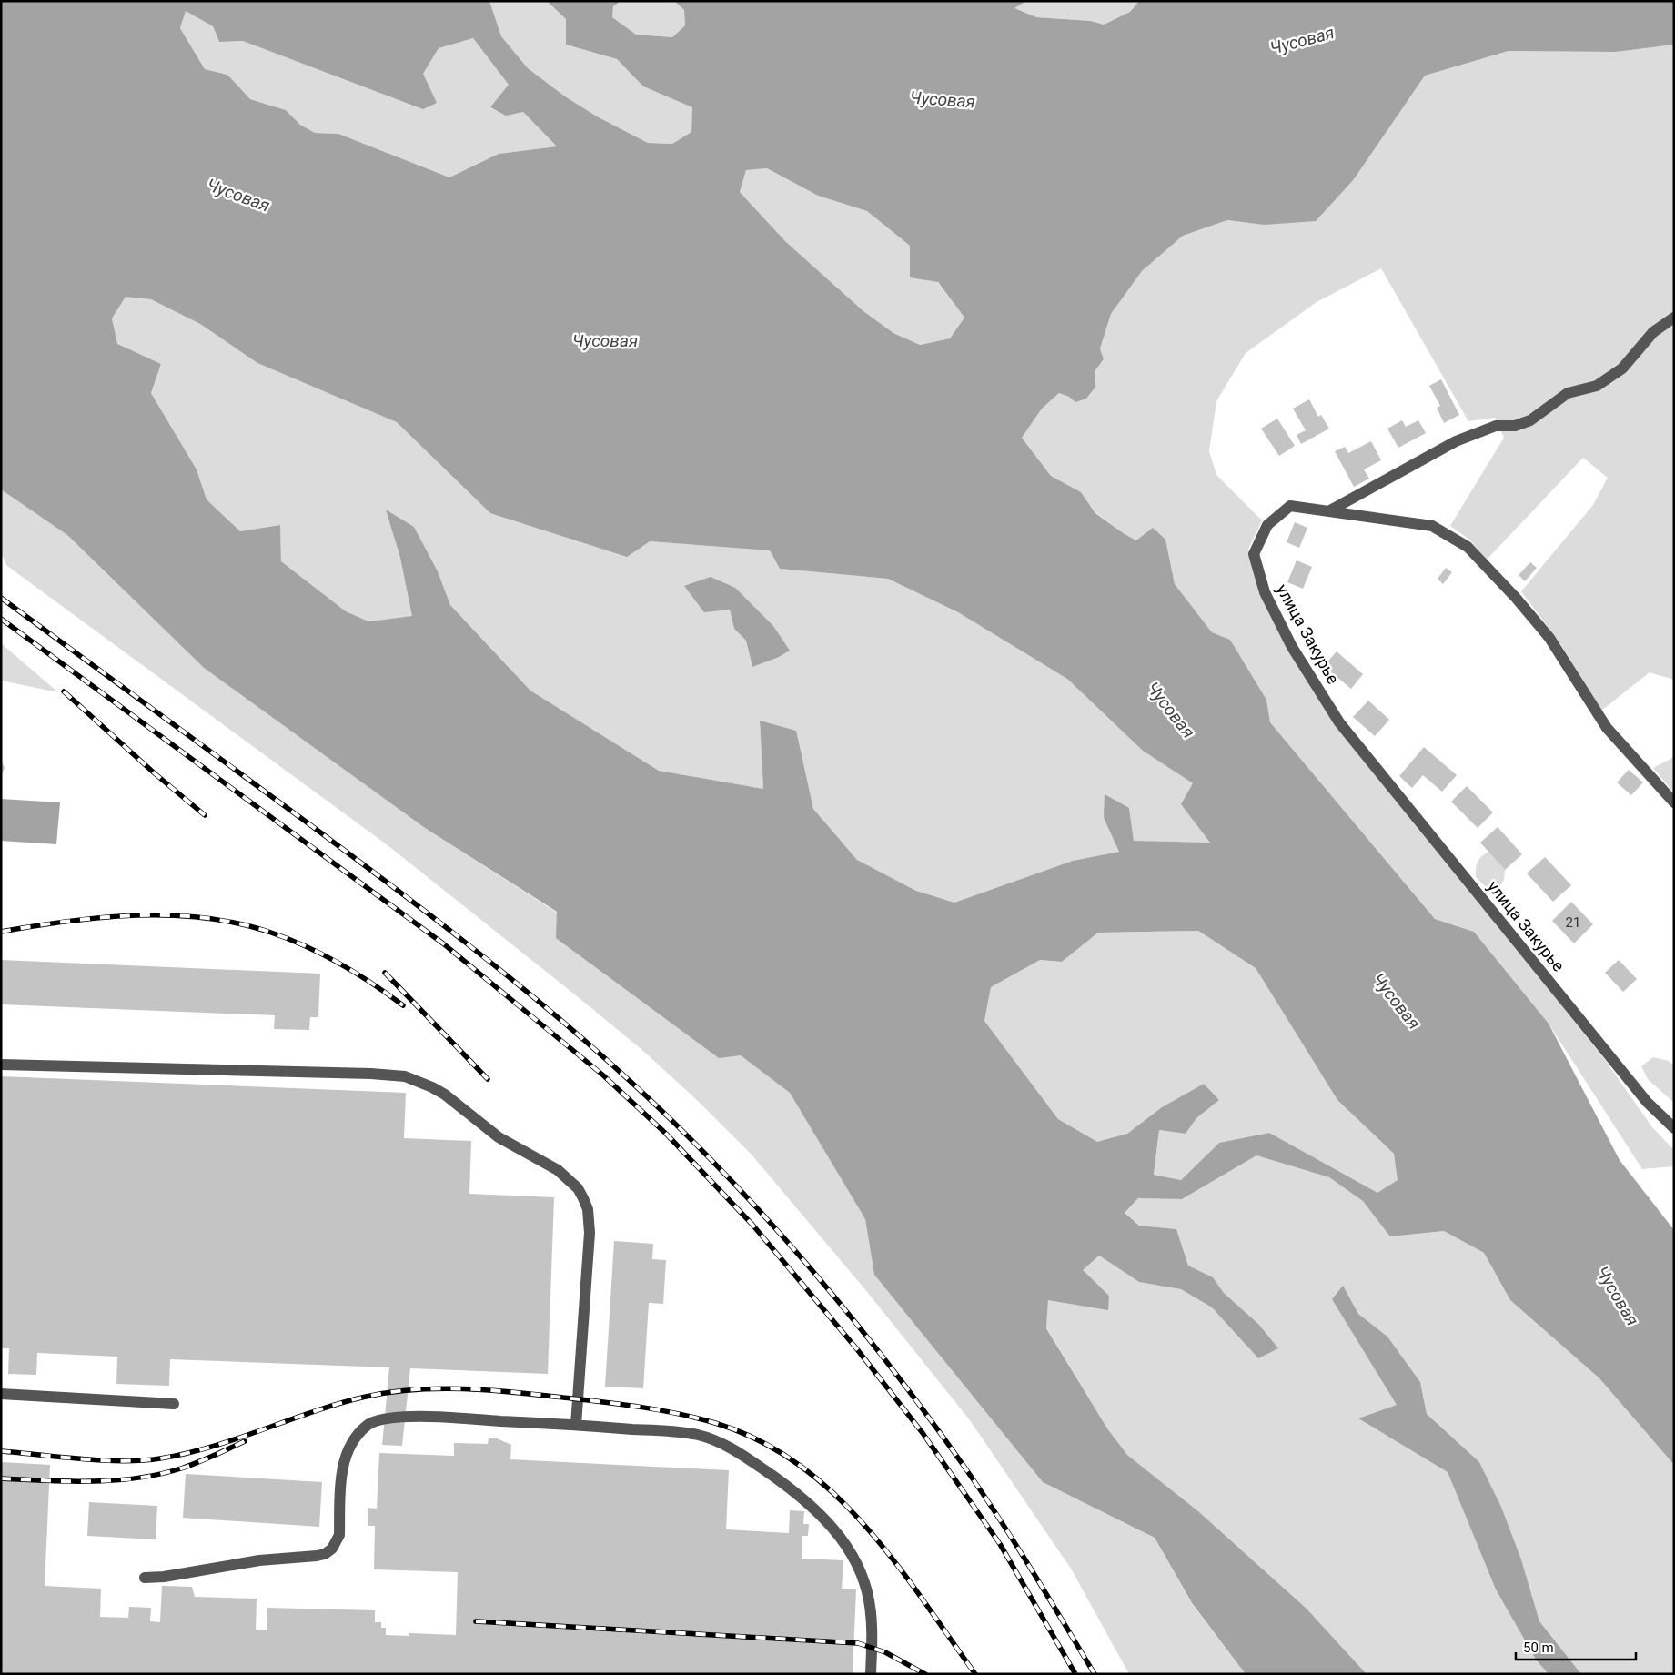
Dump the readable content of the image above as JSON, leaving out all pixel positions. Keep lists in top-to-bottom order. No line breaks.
{"streets":{"street":["улица Закурье"]},"water":["Чусовая"],"house_numbers":["21"],"scale_bar":"50 m"}
